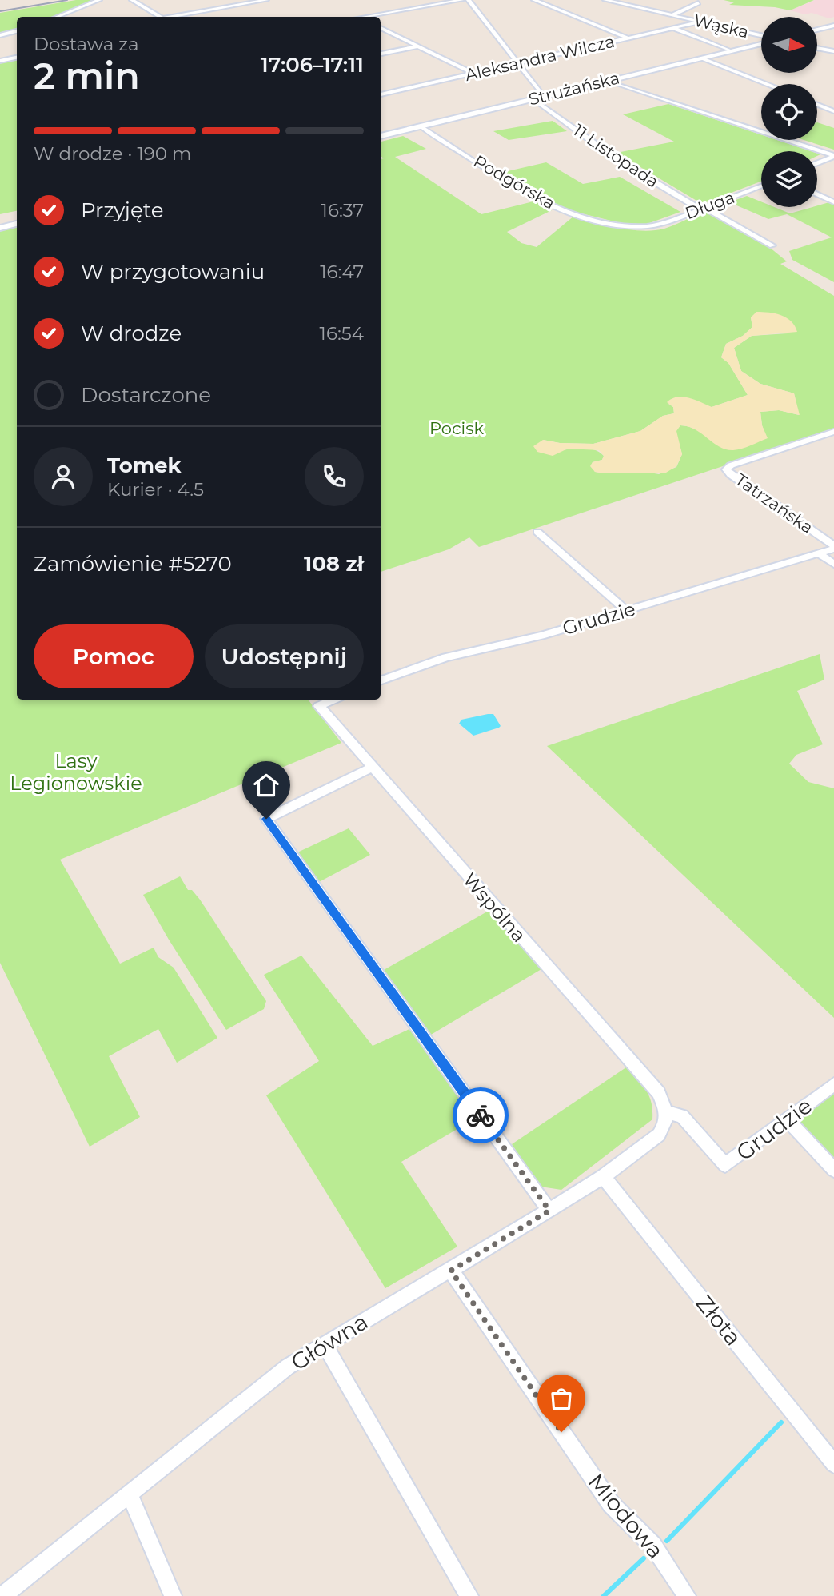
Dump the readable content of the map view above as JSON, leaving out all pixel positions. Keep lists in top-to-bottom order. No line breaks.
{"streets":{"main road":["Strużańska"],"street":["Wąska","Aleksandra Wilcza","11 Listopada","Podgórska","Długa","Tatrzańska","Grudzie","Wspólna","Złota","Główna","Miodowa"]},"crossings":[["Wąska","Aleksandra Wilcza"],["Strużańska","11 Listopada"],["Strużańska","Podgórska"],["11 Listopada","Długa"],["Podgórska","Długa"],["Tatrzańska","Grudzie"],["Grudzie","Wspólna"],["Grudzie","Główna"],["Wspólna","Główna"],["Złota","Główna"],["Główna","Miodowa"]],"parks":["Pocisk","Lasy Legionowskie"],"north":"right","page":{"heading":["2 min","Dostawa za","17:06–17:11"],"panel":["Tomek","Kurier · 4.5","Zamówienie #5270","108 zł"],"bar":"W drodze · 190 m","list":[["Przyjęte","16:37"],["W przygotowaniu","16:47"],["W drodze","16:54"],"Dostarczone"],"buttons":["Pomoc","Udostępnij"]}}
